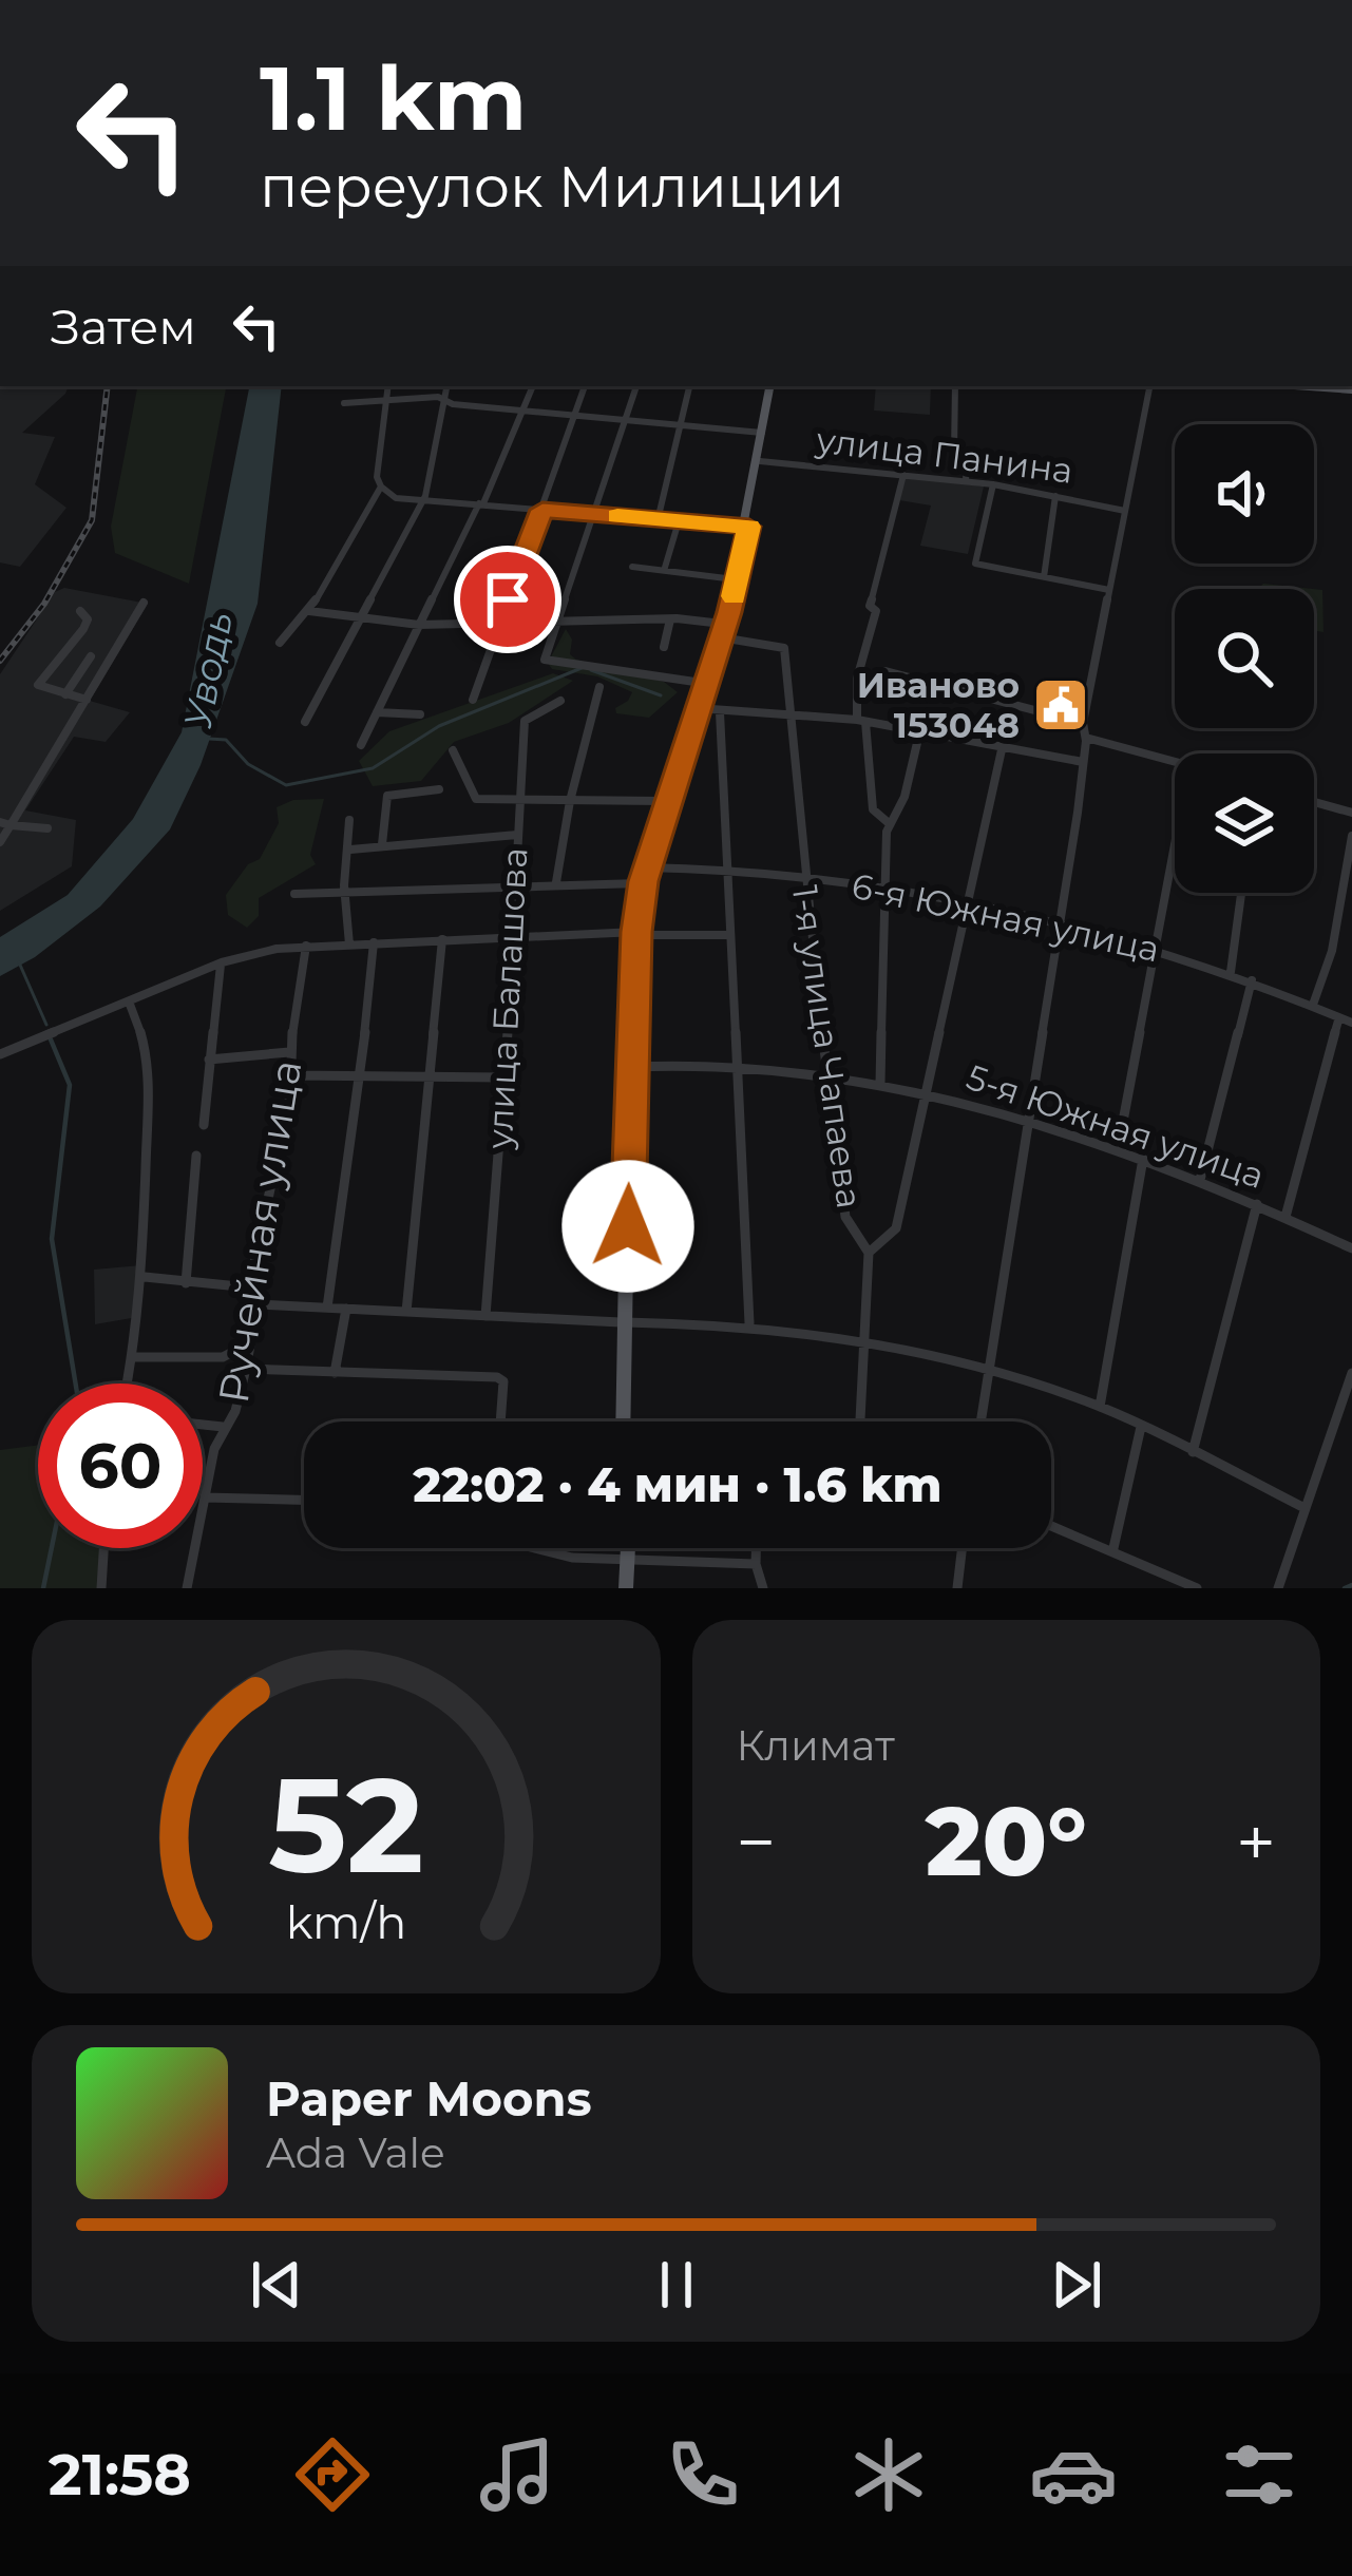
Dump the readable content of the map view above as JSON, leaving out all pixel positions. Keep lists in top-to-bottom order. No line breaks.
{"streets":{"street":["улица Панина","6-я Южная улица","улица Балашова","1-я улица Чапаева","5-я Южная улица","Ручейная улица"]},"crossings":[["6-я Южная улица","1-я улица Чапаева"],["1-я улица Чапаева","5-я Южная улица"]],"water":["Уводь"],"places":{"public building":["Иваново 153048"]},"page":{"turn":["1.1 km","переулок Милиции"],"then":"Затем","limit":"60","trip":"22:02 · 4 мин · 1.6 km","tile":"Климат","heat":["−","20°","+"],"song":["Paper Moons","Ada Vale"],"tabs":"21:58","gauge":["52","km/h"]}}
